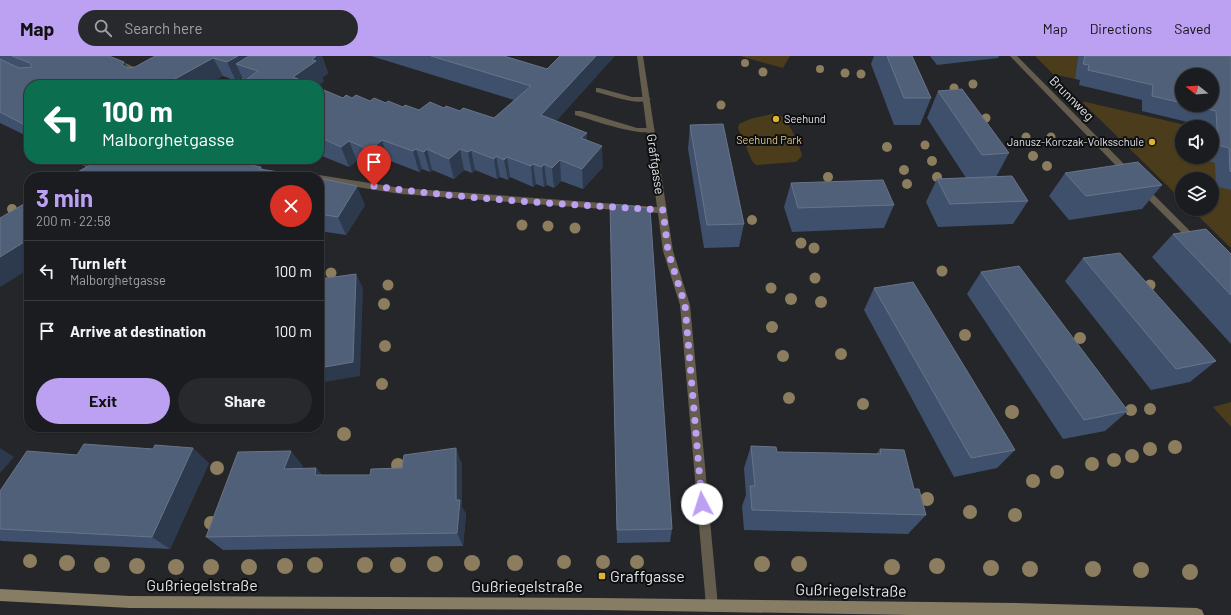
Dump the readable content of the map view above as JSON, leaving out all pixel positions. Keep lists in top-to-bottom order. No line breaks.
{"streets":{"street":["Brunnweg","Graffgasse","Gußriegelstraße"]},"crossings":[["Graffgasse","Gußriegelstraße"]],"parks":["Seehund Park"],"places":{"other":["Seehund","Janusz-Korczak-Volksschule"],"transit":["Graffgasse"]},"north":"left","page":{"header":"Map","search":"Search here","nav":["Map","Directions","Saved"],"turn":["100 m","Malborghetgasse"],"heading":["3 min","200 m · 22:58"],"list":[{"name":"Turn left","note":"Malborghetgasse","value":"100 m"},{"name":"Arrive at destination","value":"100 m"}],"buttons":["Exit","Share"]}}
